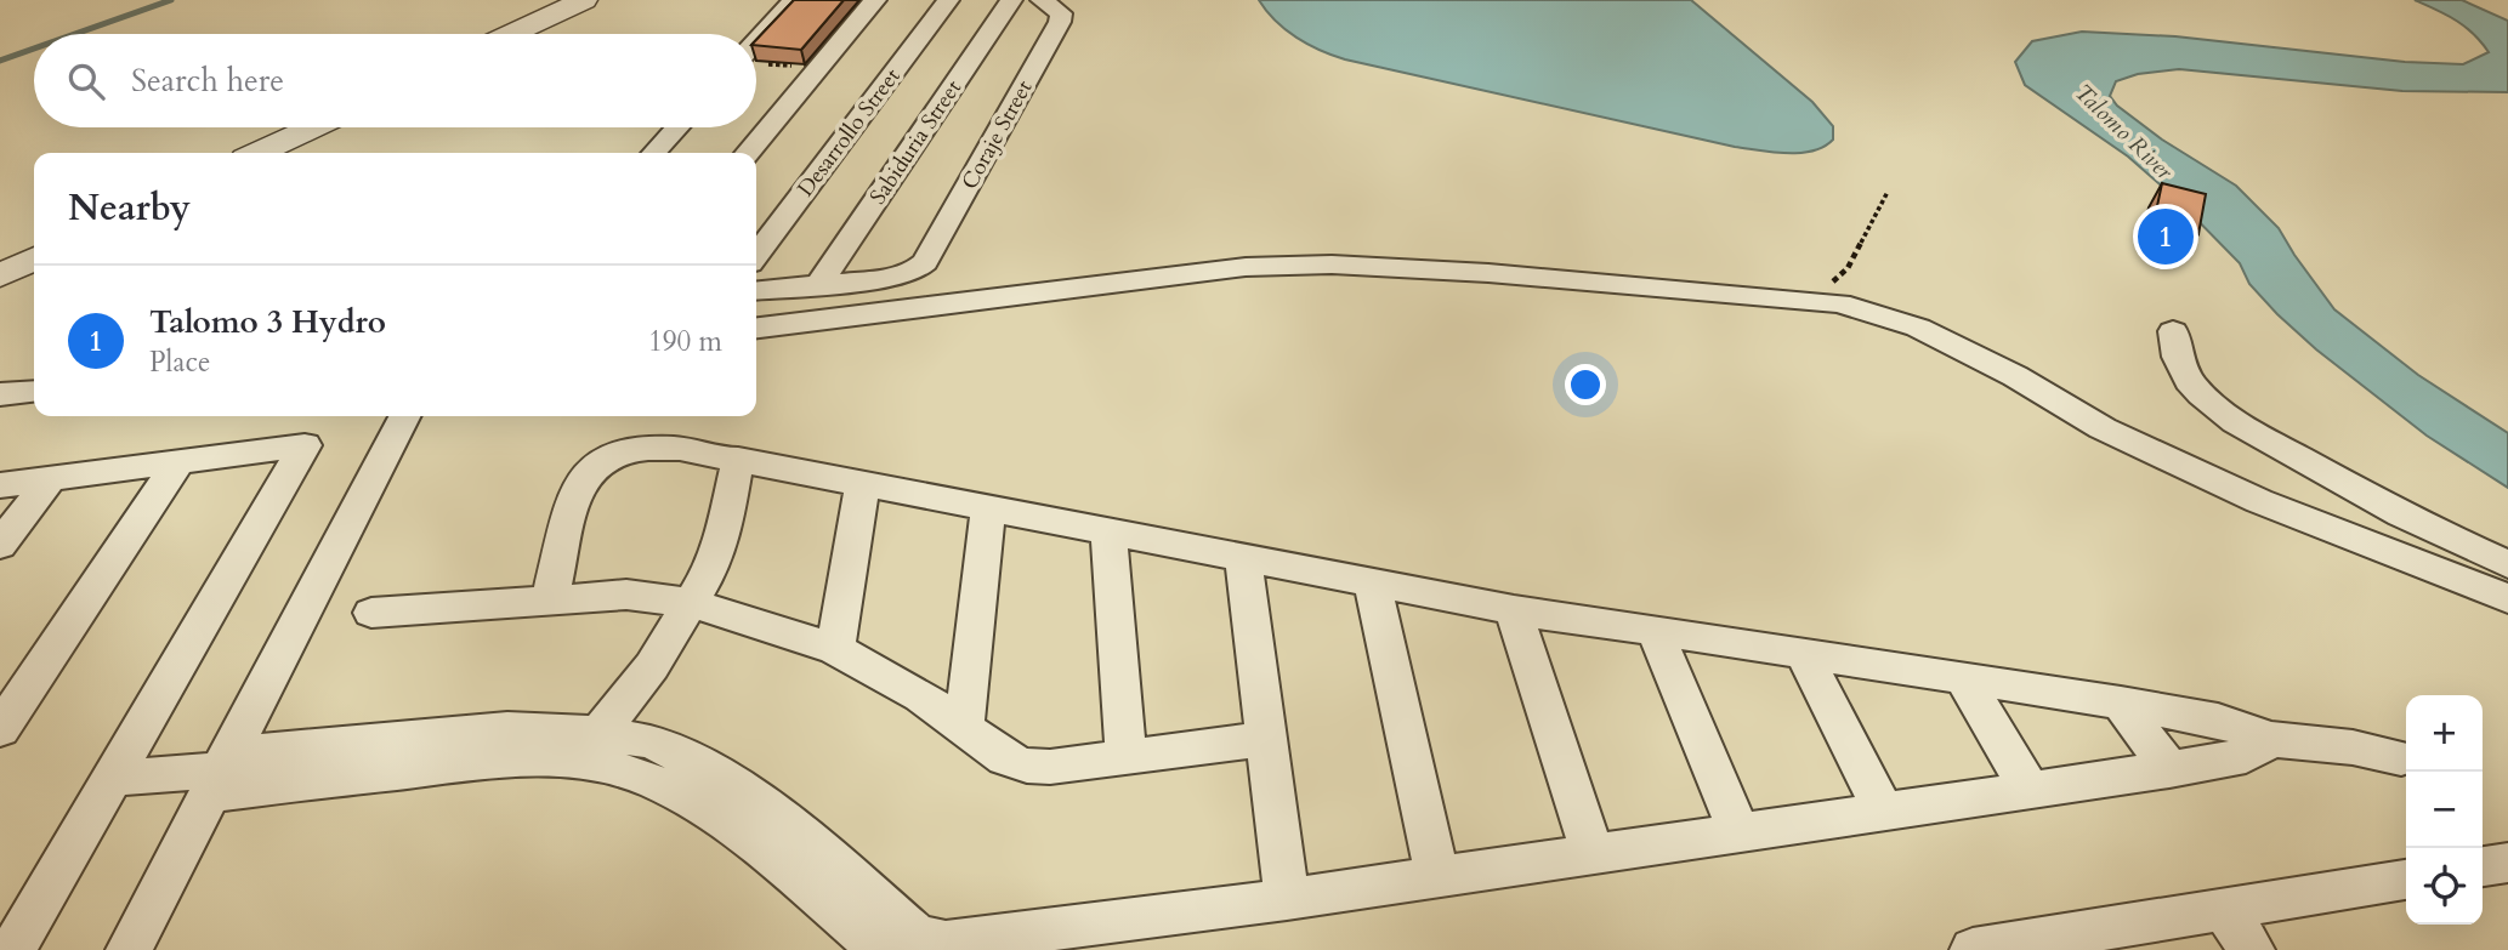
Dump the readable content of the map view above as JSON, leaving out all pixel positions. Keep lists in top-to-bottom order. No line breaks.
{"streets":{"street":["Desarrollo Street","Coraje Street","Sabiduria Street"]},"crossings":[["Coraje Street","Sabiduria Street"]],"water":["Talomo River"],"page":{"search":"Search here","heading":"Nearby","pins":"1","list":[{"mark":"1","name":"Talomo 3 Hydro","note":"Place","value":"190 m"}],"map_buttons":["+","−"]}}
